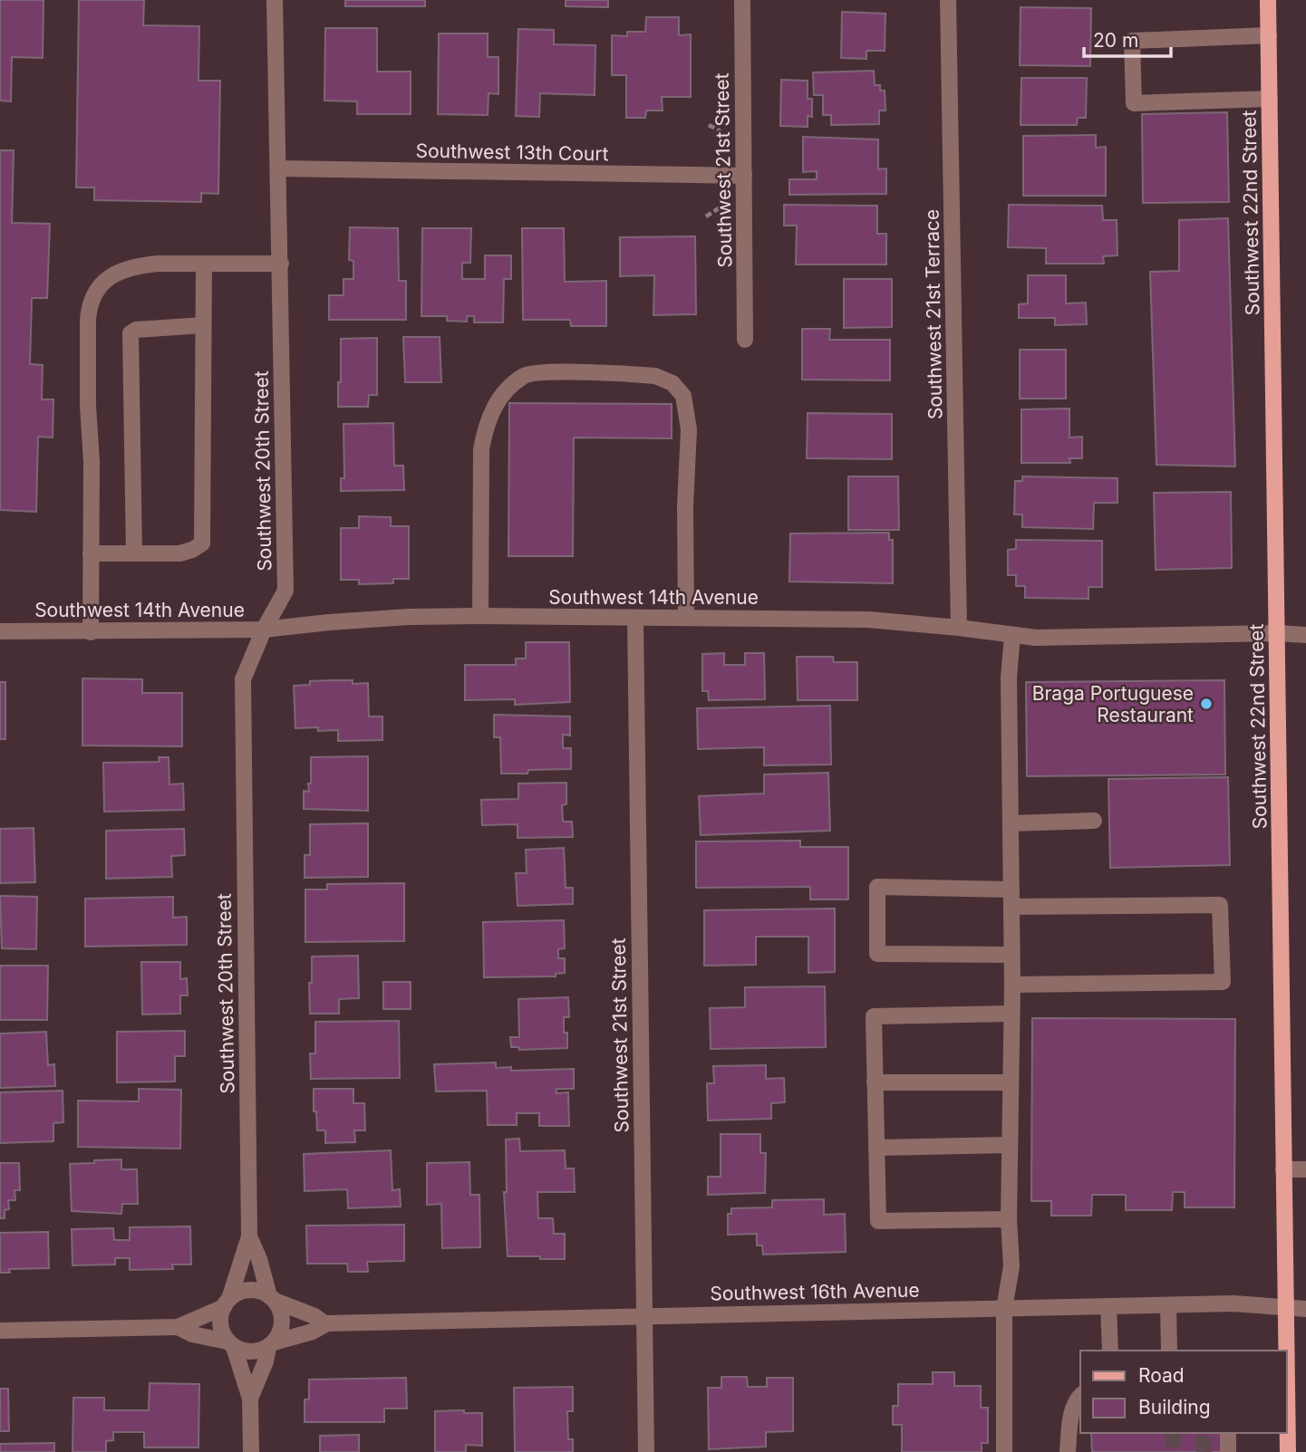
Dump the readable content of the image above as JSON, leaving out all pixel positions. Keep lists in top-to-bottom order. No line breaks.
{"streets":{"main road":["Southwest 22nd Street"],"street":["Southwest 13th Court","Southwest 21st Street","Southwest 21st Terrace","Southwest 20th Street","Southwest 14th Avenue","Southwest 16th Avenue"]},"crossings":[["Southwest 13th Court","Southwest 21st Street"],["Southwest 13th Court","Southwest 20th Street"],["Southwest 21st Street","Southwest 14th Avenue"],["Southwest 21st Street","Southwest 16th Avenue"],["Southwest 22nd Street","Southwest 14th Avenue"],["Southwest 22nd Street","Southwest 16th Avenue"],["Southwest 21st Terrace","Southwest 14th Avenue"],["Southwest 20th Street","Southwest 14th Avenue"],["Southwest 20th Street","Southwest 16th Avenue"]],"places":["Braga Portuguese Restaurant"],"legend":["Road","Building"],"scale_bar":"20 m"}
